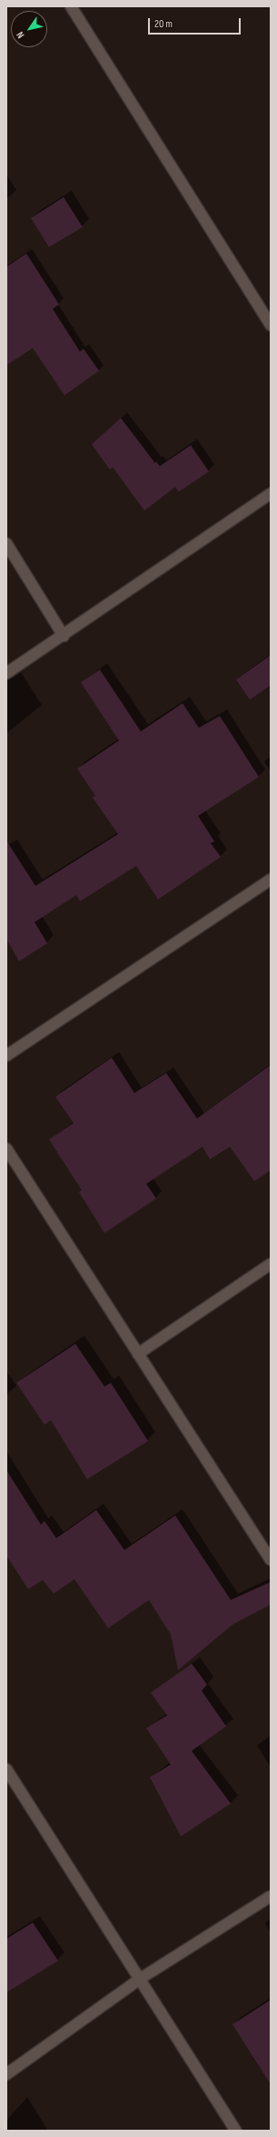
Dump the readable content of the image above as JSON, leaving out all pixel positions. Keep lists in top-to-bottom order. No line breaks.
{"scale_bar":"20 m","north":"bottom left"}
